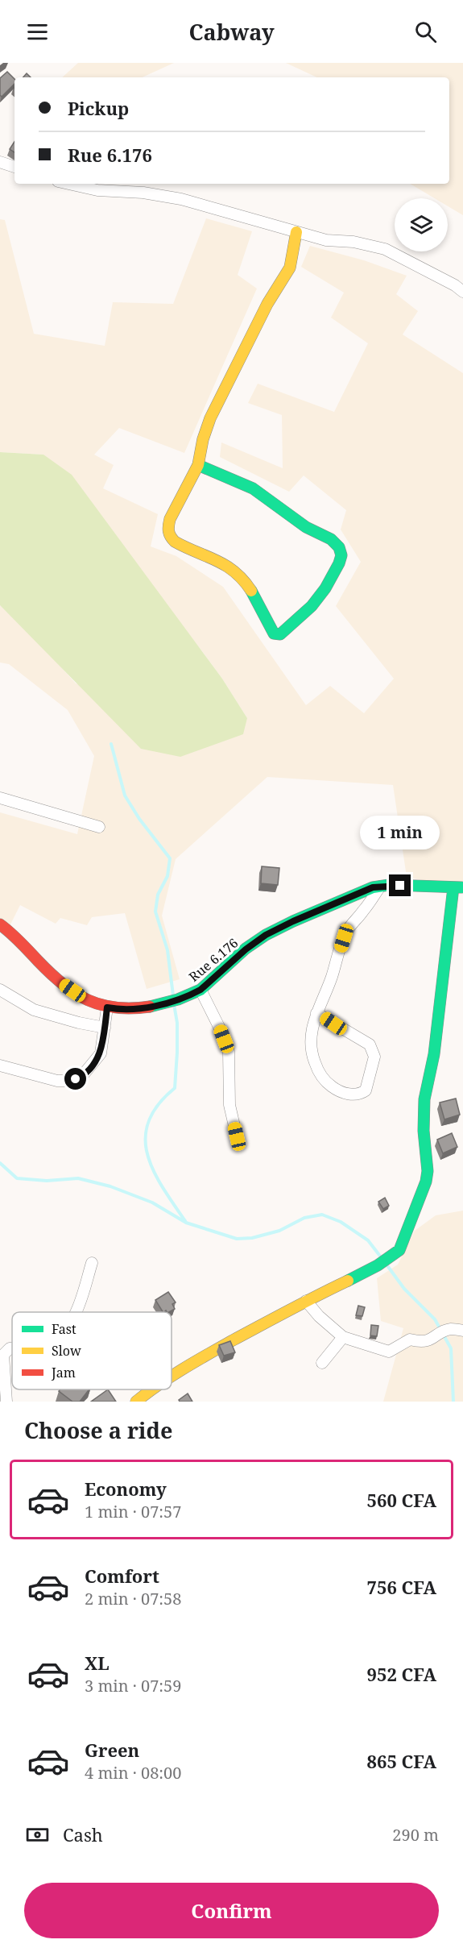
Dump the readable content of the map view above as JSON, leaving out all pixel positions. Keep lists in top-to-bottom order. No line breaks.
{"streets":{"street":["Rue 6.176"]},"legend":["Fast","Slow","Jam"],"page":{"header":"Cabway","banner":["Pickup","Rue 6.176"],"bubble":"1 min","heading":"Choose a ride","list":[{"name":"Economy","note":"1 min · 07:57","value":"560 CFA"},{"name":"Comfort","note":"2 min · 07:58","value":"756 CFA"},{"name":"XL","note":"3 min · 07:59","value":"952 CFA"},{"name":"Green","note":"4 min · 08:00","value":"865 CFA"}],"pay":["Cash","290 m"],"buttons":"Confirm"}}
